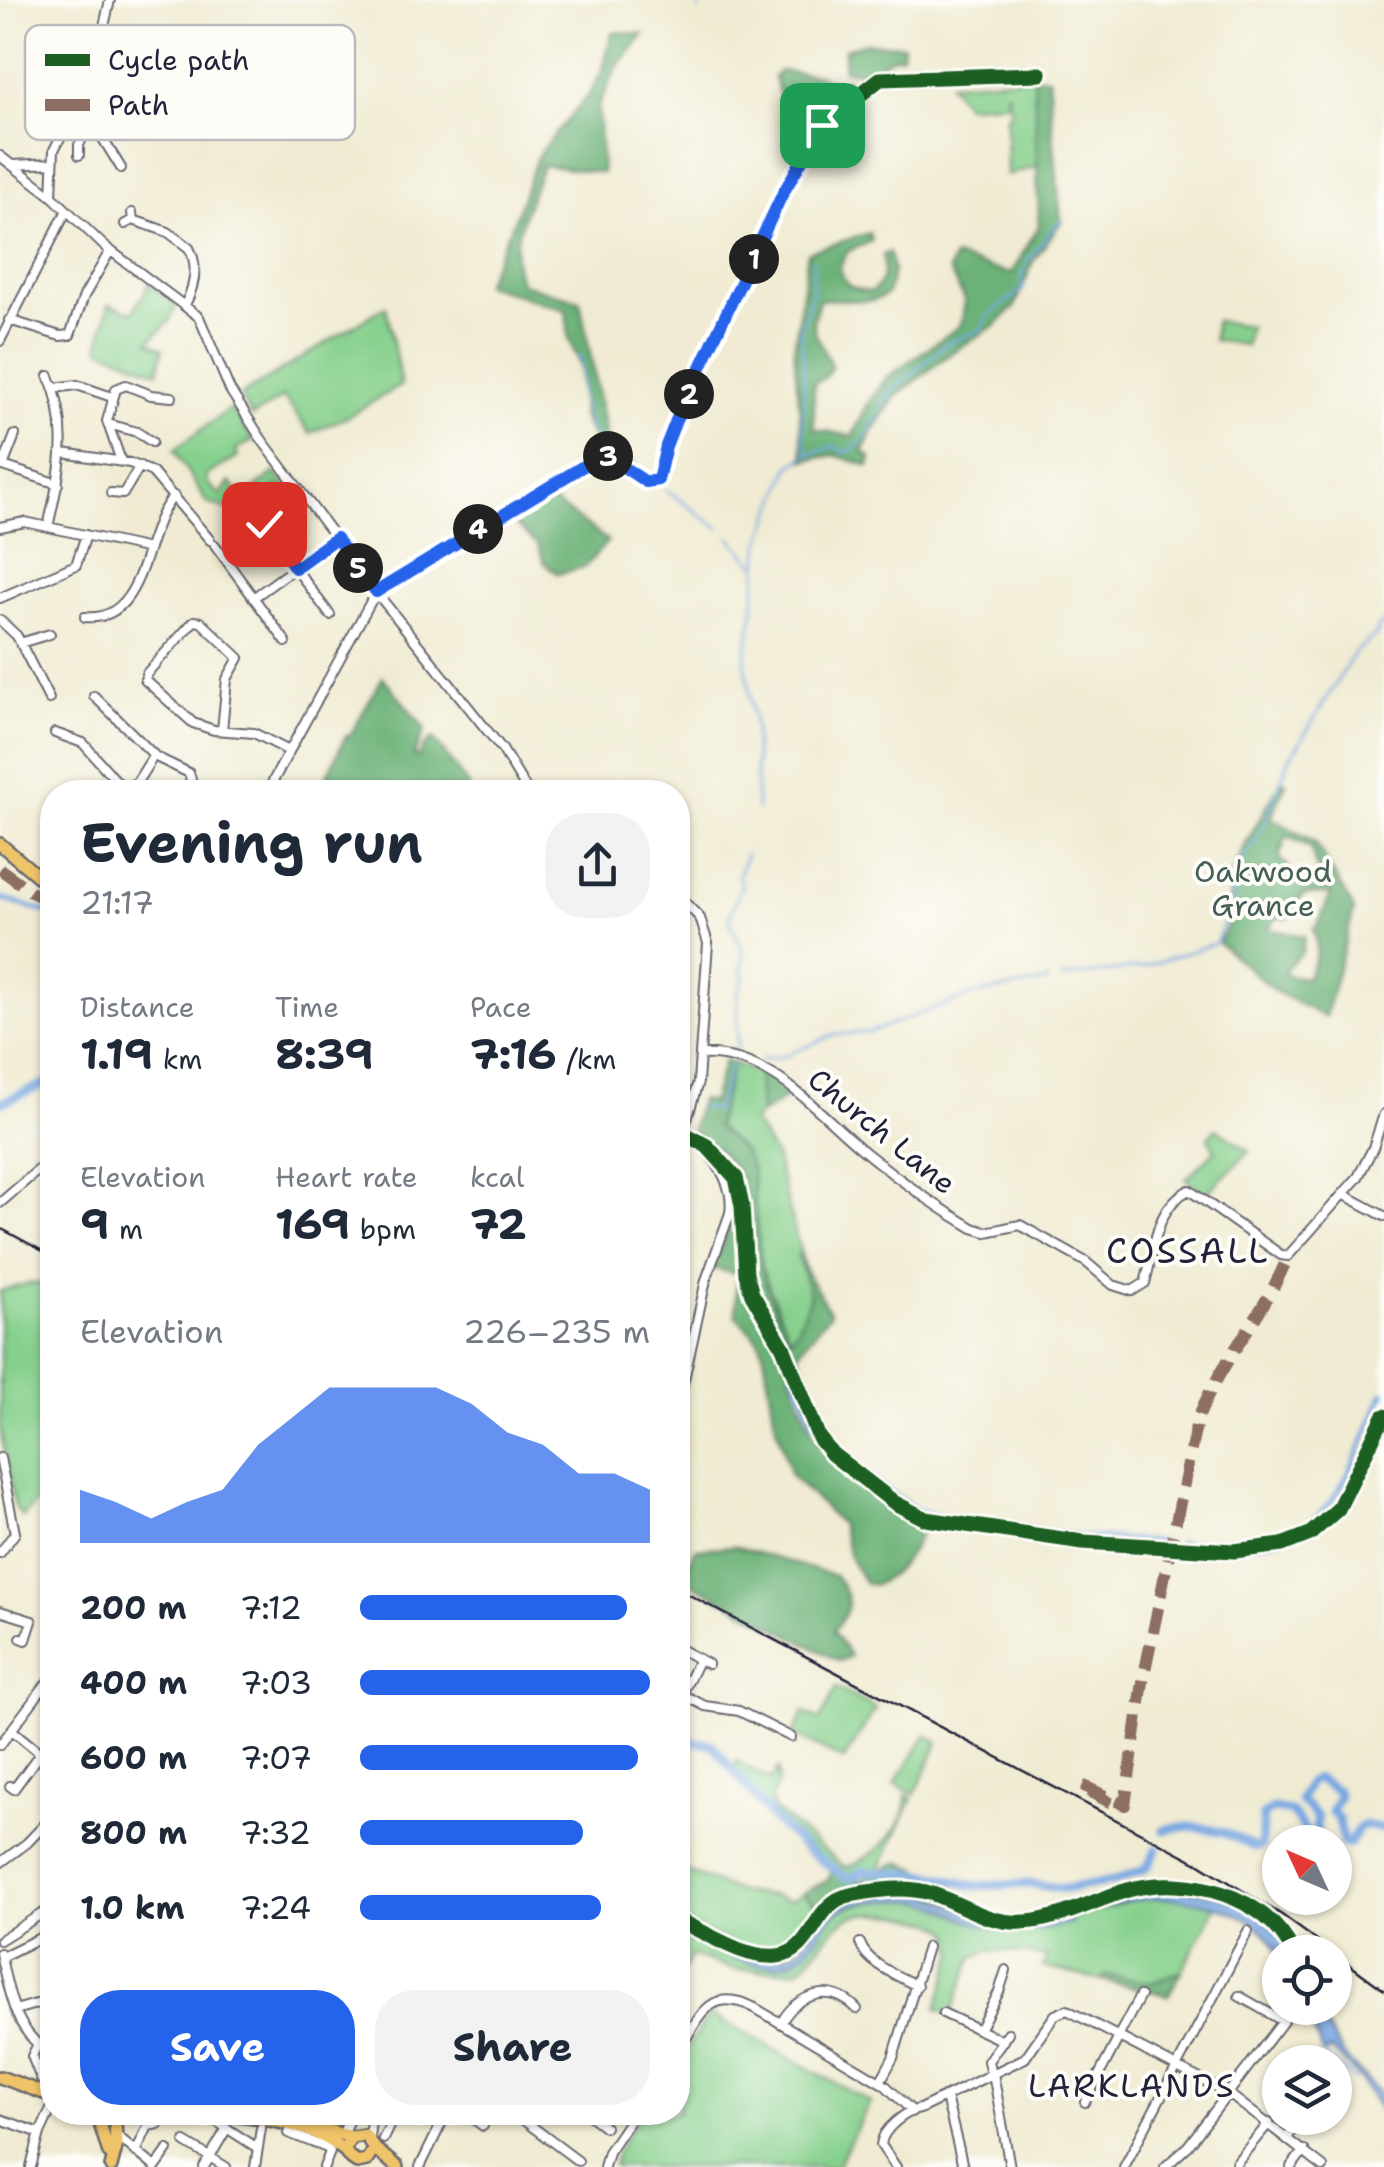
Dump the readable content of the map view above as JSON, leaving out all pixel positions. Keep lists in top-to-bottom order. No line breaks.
{"streets":{"street":["Church Lane"]},"districts":["COSSALL","LARKLANDS"],"parks":["Oakwood Grance"],"legend":["Cycle path","Path"],"north":"top left","page":{"pins":["1","2","3","4","5"],"heading":["Evening run","21:17"],"stats":[["Distance","1.19 km"],["Time","8:39"],["Pace","7:16 /km"],["Elevation","9 m"],["Heart rate","169 bpm"],["kcal","72"]],"chart":["Elevation","226–235 m"],"list":[{"name":"200 m","note":"7:12"},{"name":"400 m","note":"7:03"},{"name":"600 m","note":"7:07"},{"name":"800 m","note":"7:32"},{"name":"1.0 km","note":"7:24"}],"buttons":["Save","Share"]}}
